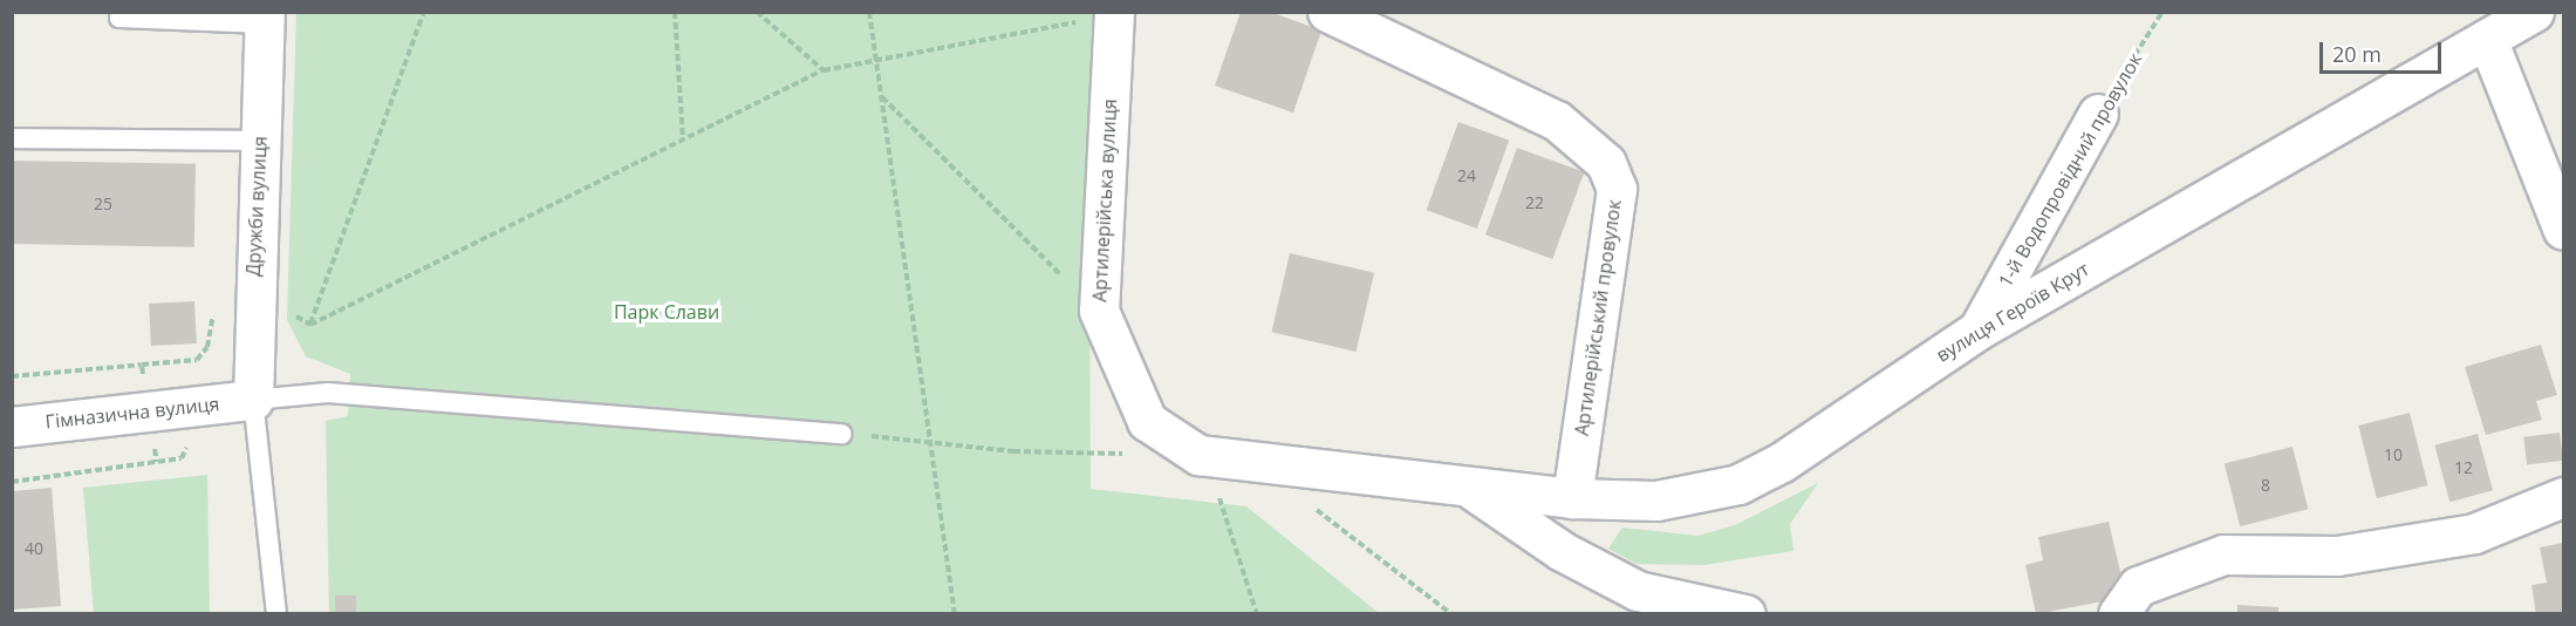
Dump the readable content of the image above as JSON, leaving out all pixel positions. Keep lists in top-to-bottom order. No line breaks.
{"streets":{"street":["1-й Водопровідний провулок","Артилерійська вулиця","Дружби вулиця","вулиця Героїв Крут","Артилерійський провулок","Гімназична вулиця"]},"crossings":[["1-й Водопровідний провулок","вулиця Героїв Крут"],["Дружби вулиця","Гімназична вулиця"],["вулиця Героїв Крут","Артилерійський провулок"]],"parks":["Парк Слави"],"house_numbers":["24","22","25","10","12","8","40"],"scale_bar":"20 m"}
